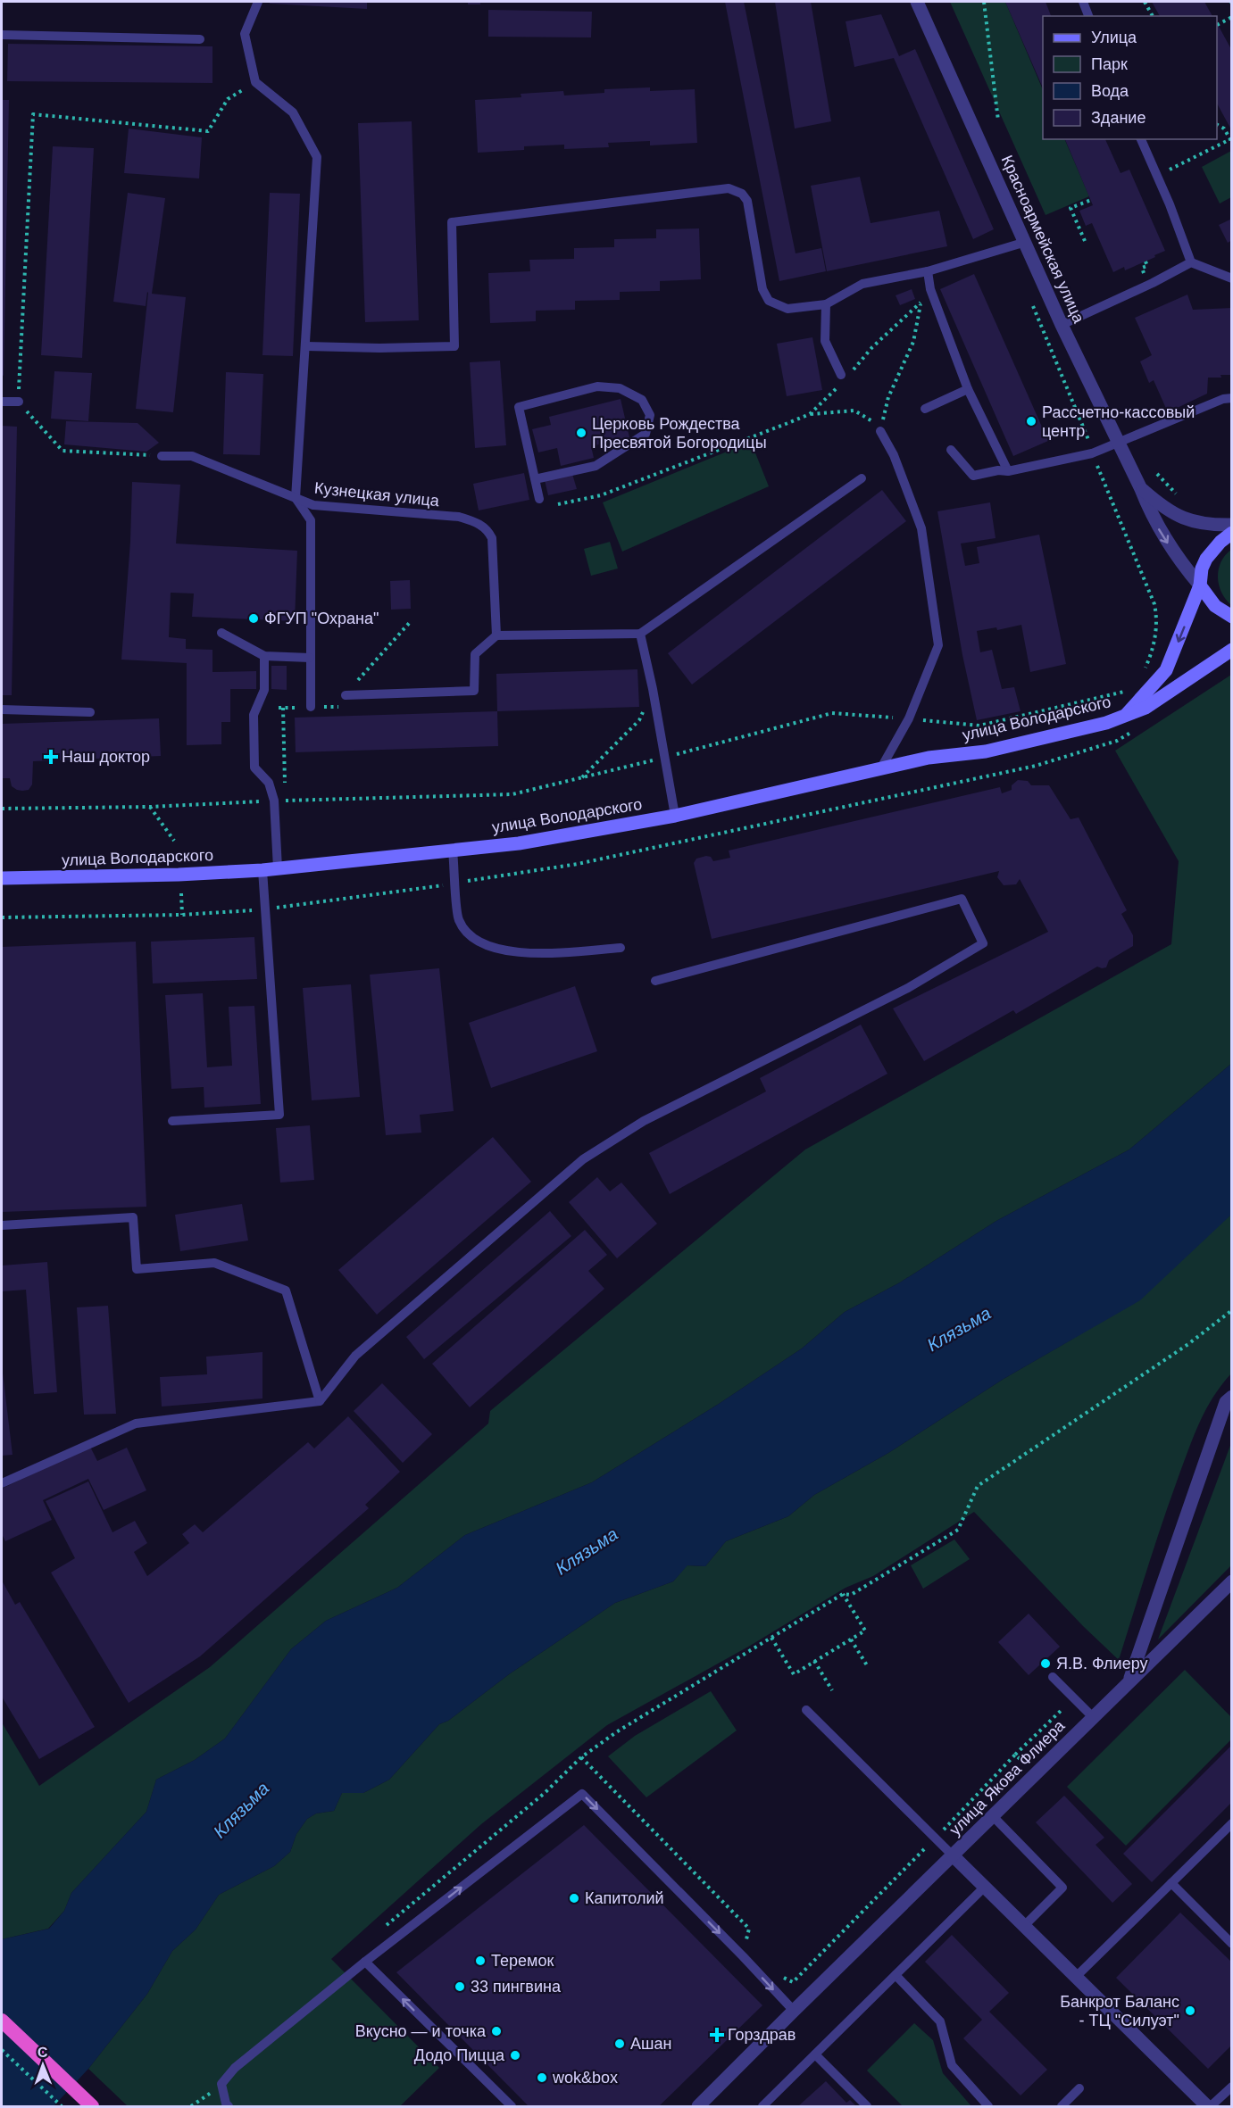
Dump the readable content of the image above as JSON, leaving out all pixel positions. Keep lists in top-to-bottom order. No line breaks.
{"streets":{"main road":["улица Володарского"],"street":["Красноармейская улица","улица Якова Флиера"],"lane":["Кузнецкая улица"]},"water":["Клязьма"],"places":{"other":["Рассчетно-кассовый центр","Церковь Рождества Пресвятой Богородицы","ФГУП \"Охрана\"","Я.В. Флиеру","Капитолий","Теремок","33 пингвина","Банкрот Баланс - ТЦ \"Силуэт\"","Вкусно — и точка","Ашан","Додо Пицца","wok&box"],"health":["Наш доктор","Горздрав"]},"legend":["Улица","Парк","Вода","Здание"],"north":"top"}
